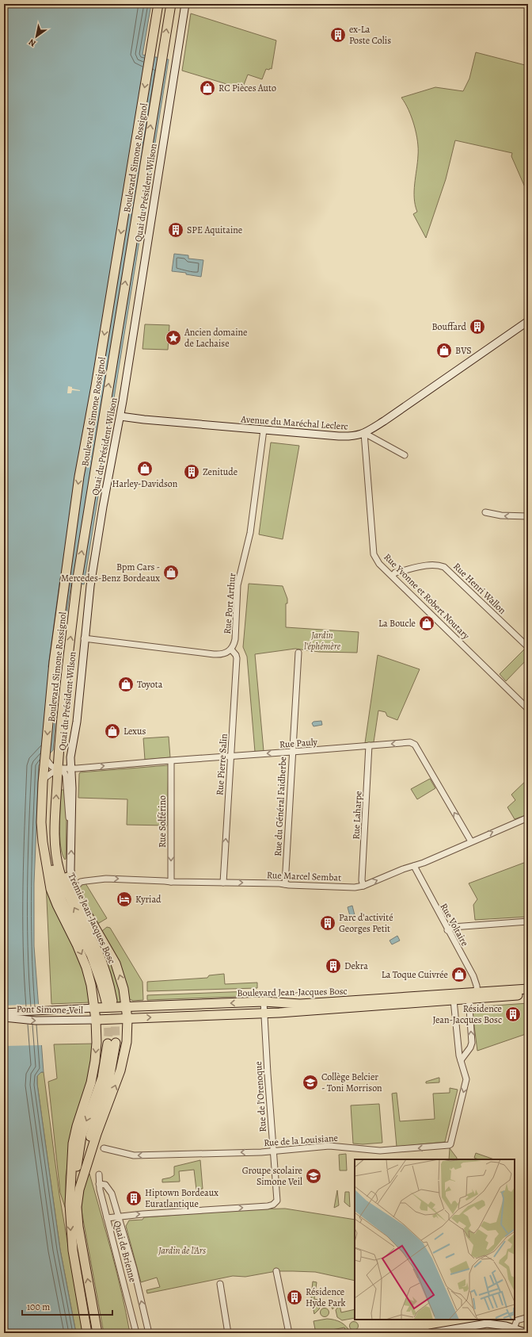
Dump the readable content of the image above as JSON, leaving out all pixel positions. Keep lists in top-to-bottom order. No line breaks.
{"streets":{"main road":["Boulevard Simone Rossignol","Trémie Jean-Jacques Bosc","Boulevard Jean-Jacques Bosc"],"street":["Quai du Président Wilson","Avenue du Maréchal Leclerc","Rue Henri Wallon","Rue Yvonne et Robert Noutary","Rue Port Arthur","Rue Pauly","Rue Pierre Salin","Rue du Général Faidherbe","Rue Laharpe","Rue Solférino","Rue Marcel Sembat","Rue Voltaire","Pont Simone-Veil","Rue de l'Orenoque","Rue de la Louisiane","Quai de Brienne"]},"crossings":[["Boulevard Simone Rossignol","Rue Pauly"],["Boulevard Simone Rossignol","Trémie Jean-Jacques Bosc"],["Quai du Président Wilson","Avenue du Maréchal Leclerc"],["Quai du Président Wilson","Rue Pauly"],["Quai du Président Wilson","Rue Marcel Sembat"],["Avenue du Maréchal Leclerc","Rue Yvonne et Robert Noutary"],["Avenue du Maréchal Leclerc","Rue Port Arthur"],["Rue Henri Wallon","Rue Yvonne et Robert Noutary"],["Rue Port Arthur","Rue Pierre Salin"],["Rue Pauly","Rue Pierre Salin"],["Rue Pauly","Rue du Général Faidherbe"],["Rue Pauly","Rue Laharpe"],["Rue Pauly","Rue Solférino"],["Rue Pauly","Rue Marcel Sembat"],["Rue Pierre Salin","Rue Marcel Sembat"],["Rue du Général Faidherbe","Rue Marcel Sembat"],["Rue Laharpe","Rue Marcel Sembat"],["Rue Solférino","Rue Marcel Sembat"],["Rue Marcel Sembat","Rue Voltaire"],["Rue Voltaire","Boulevard Jean-Jacques Bosc"],["Boulevard Jean-Jacques Bosc","Pont Simone-Veil"],["Boulevard Jean-Jacques Bosc","Rue de l'Orenoque"],["Boulevard Jean-Jacques Bosc","Rue de la Louisiane"],["Rue de l'Orenoque","Rue de la Louisiane"]],"one_way":["Rue Pierre Salin","Rue Solférino","Rue Marcel Sembat","Rue de la Louisiane"],"parks":["Jardin l'éphémère","Jardin de l'Ars"],"places":{"building":["ex-La Poste Colis","SPE Aquitaine","Bouffard","Zenitude","Parc d'activité Georges Petit","Dekra","Résidence Jean-Jacques Bosc","Hiptown Bordeaux Euratlantique","Résidence Hyde Park"],"shop":["RC Pièces Auto","BVS","Harley-Davidson","Bpm Cars - Mercedes-Benz Bordeaux","La Boucle","Toyota","Lexus","La Toque Cuivrée"],"place":["Ancien domaine de Lachaise"],"hotel":["Kyriad"],"school or university":["Collège Belcier - Toni Morrison","Groupe scolaire Simone Veil"]},"scale_bar":"100 m","north":"bottom left"}
